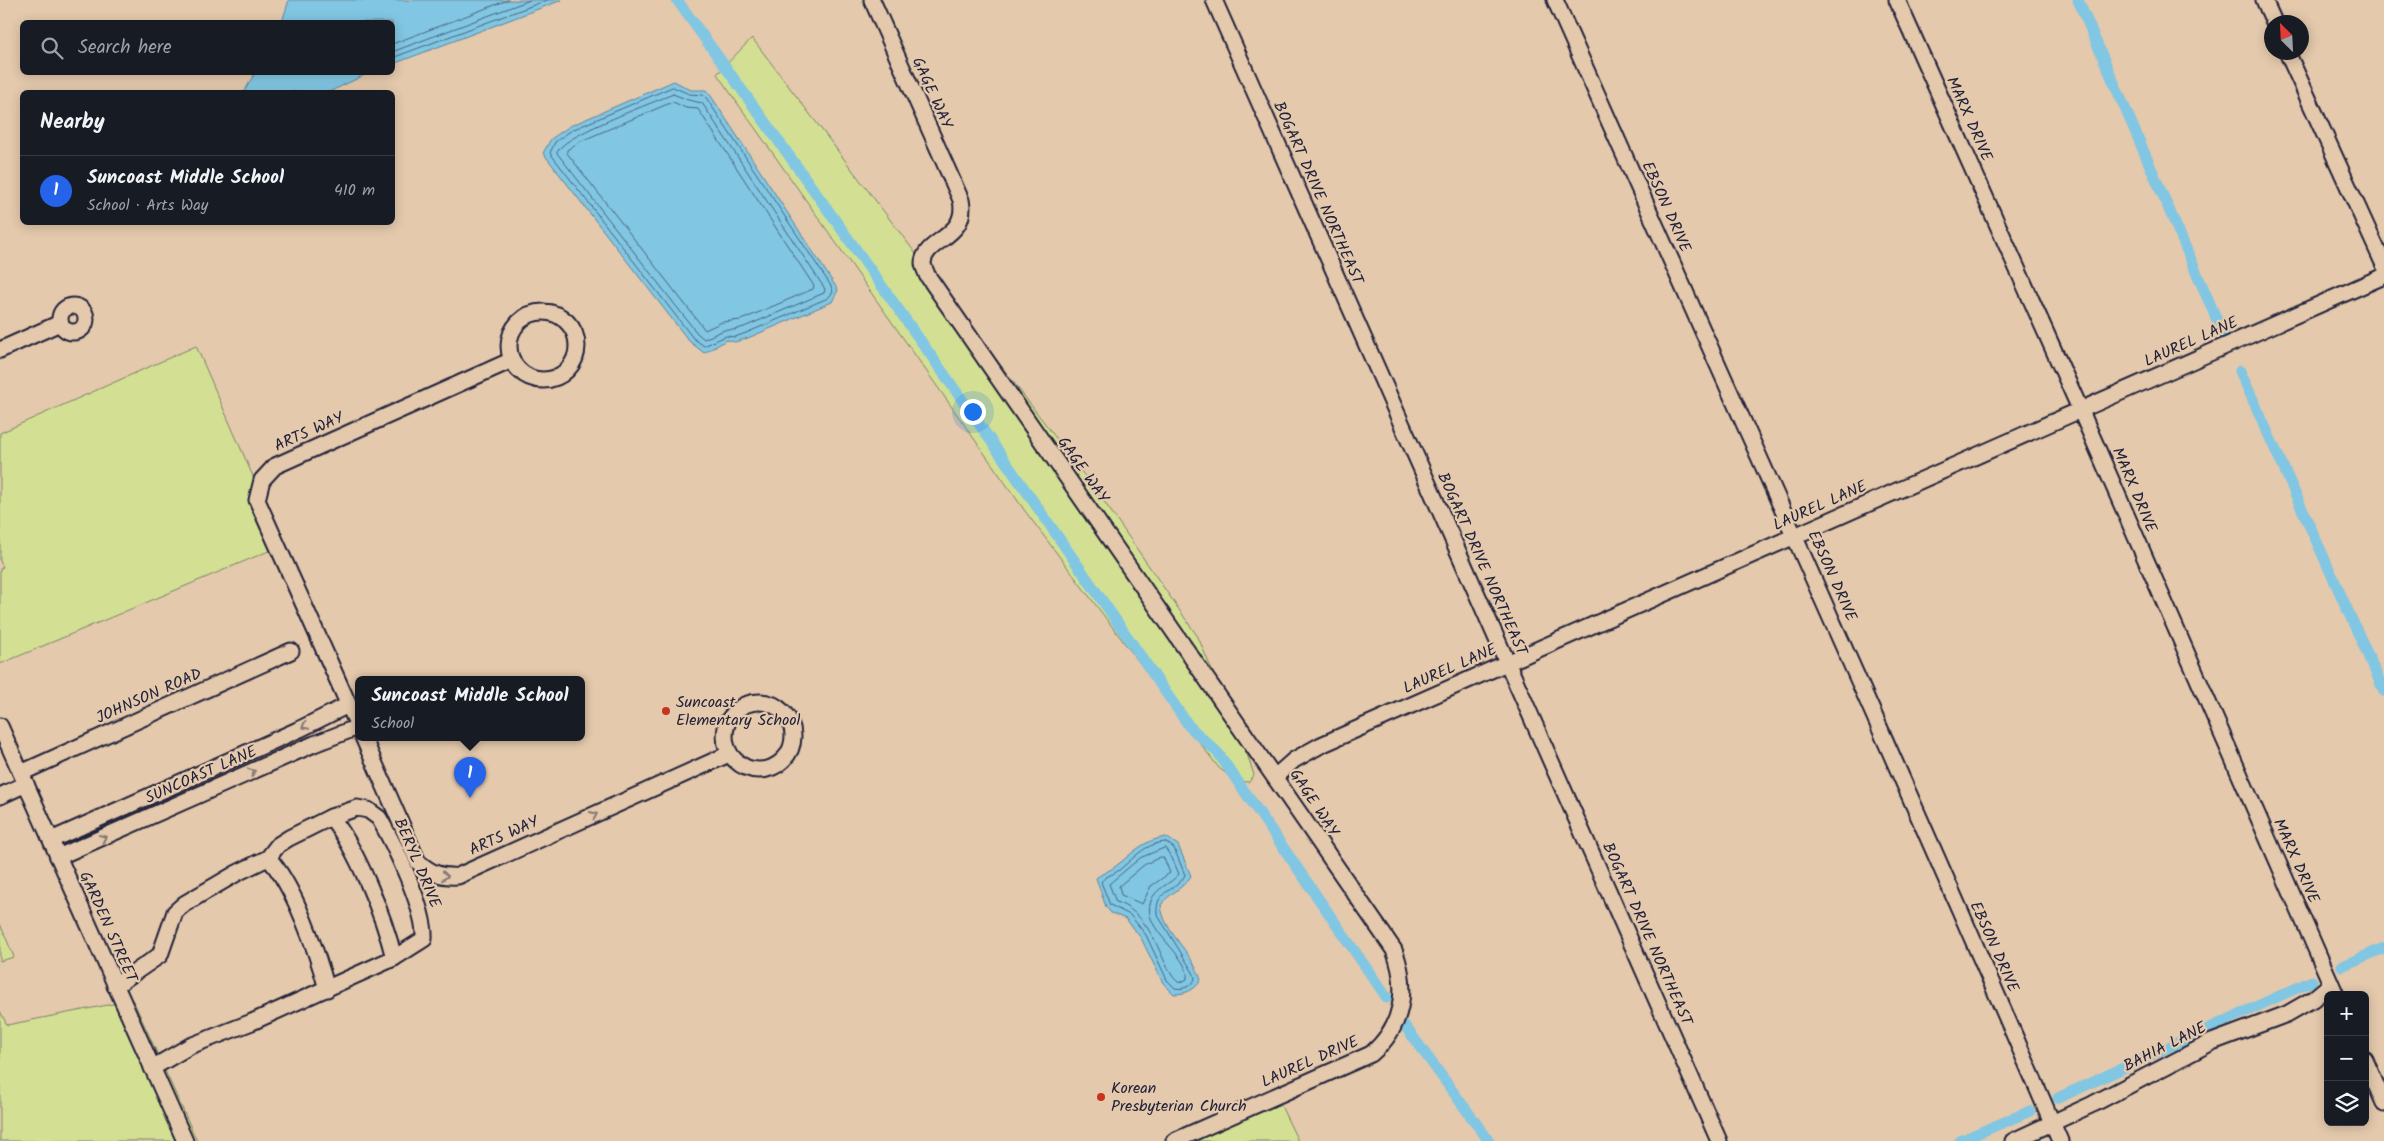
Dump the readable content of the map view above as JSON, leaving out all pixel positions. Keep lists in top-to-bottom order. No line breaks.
{"streets":{"street":["GAGE WAY","MARX DRIVE","BOGART DRIVE NORTHEAST","EBSON DRIVE","LAUREL LANE","ARTS WAY","JOHNSON ROAD","SUNCOAST LANE","BERYL DRIVE","GARDEN STREET","BAHIA LANE","LAUREL DRIVE"]},"crossings":[["GAGE WAY","LAUREL LANE"],["GAGE WAY","LAUREL DRIVE"],["MARX DRIVE","LAUREL LANE"],["MARX DRIVE","BAHIA LANE"],["BOGART DRIVE NORTHEAST","LAUREL LANE"],["EBSON DRIVE","LAUREL LANE"],["EBSON DRIVE","BAHIA LANE"],["ARTS WAY","SUNCOAST LANE"],["JOHNSON ROAD","GARDEN STREET"],["SUNCOAST LANE","GARDEN STREET"],["BERYL DRIVE","GARDEN STREET"]],"places":["Suncoast Elementary School","Korean Presbyterian Church"],"north":"top left","page":{"search":"Search here","heading":"Nearby","list":[{"mark":"1","name":"Suncoast Middle School","note":"School · Arts Way","value":"410 m"}],"popup":["Suncoast Middle School","School"],"pins":"1","map_buttons":["+","−"]}}
